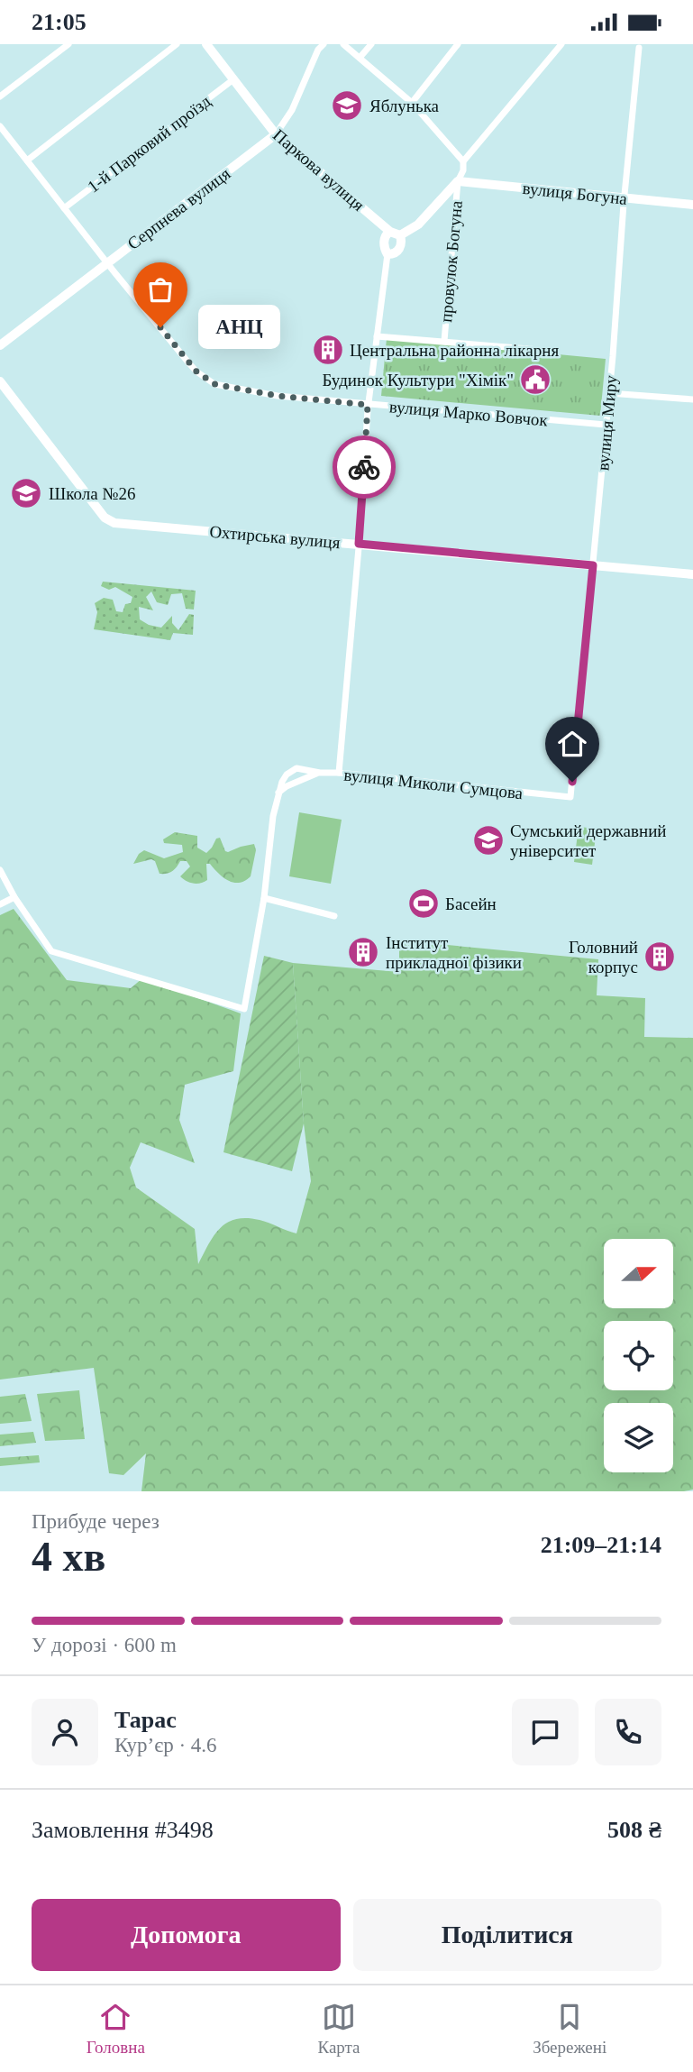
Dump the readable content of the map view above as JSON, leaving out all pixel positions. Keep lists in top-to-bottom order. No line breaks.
{"streets":{"main road":["Паркова вулиця","вулиця Богуна","Серпнева вулиця","Охтирська вулиця"],"street":["1-й Парковий проїзд","провулок Богуна","вулиця Марко Вовчок","вулиця Миру","вулиця Миколи Сумцова"]},"crossings":[["1-й Парковий проїзд","Паркова вулиця"],["1-й Парковий проїзд","вулиця Марко Вовчок"],["Паркова вулиця","Серпнева вулиця"],["вулиця Богуна","провулок Богуна"],["вулиця Богуна","вулиця Миру"],["Серпнева вулиця","вулиця Марко Вовчок"],["вулиця Марко Вовчок","вулиця Миру"],["вулиця Миру","Охтирська вулиця"],["вулиця Миру","вулиця Миколи Сумцова"]],"places":{"school or university":["Яблунька","Школа №26","Сумський державний університет"],"other":["АНЦ"],"building":["Центральна районна лікарня","Інститут прикладної фізики","Головний корпус"],"public building":["Будинок Культури \"Хімік\""],"sports":["Басейн"]},"north":"right","page":{"status":"21:05","bubble":"АНЦ","heading":["4 хв","Прибуде через","21:09–21:14"],"panel":["Тарас","Кур’єр · 4.6","Замовлення #3498","508 ₴"],"bar":"У дорозі · 600 m","buttons":["Допомога","Поділитися"],"tabs":["Головна","Карта","Збережені"]}}
